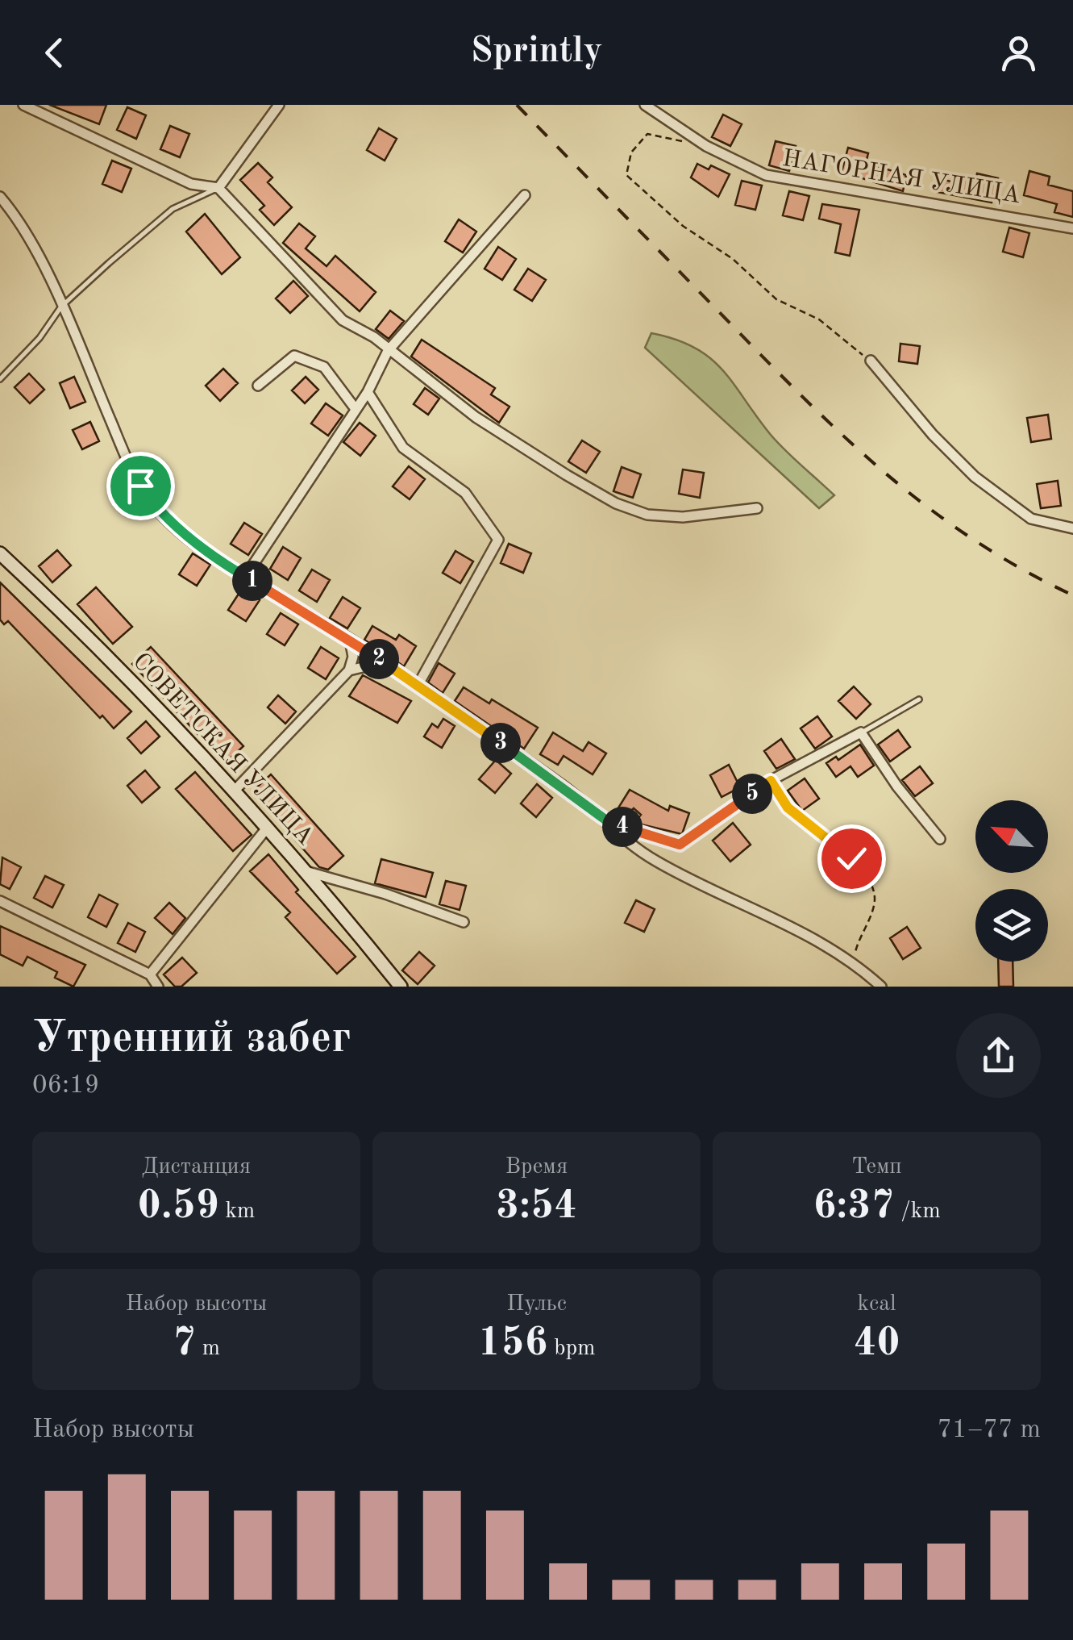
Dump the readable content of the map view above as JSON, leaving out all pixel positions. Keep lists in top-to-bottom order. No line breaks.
{"streets":{"main road":["СОВЕТСКАЯ УЛИЦА"],"street":["НАГОРНАЯ УЛИЦА"]},"north":"top left","page":{"header":"Sprintly","pins":["1","2","3","5","4"],"heading":["Утренний забег","06:19"],"stats":[["Дистанция","0.59 km"],["Время","3:54"],["Темп","6:37 /km"],["Набор высоты","7 m"],["Пульс","156 bpm"],["kcal","40"]],"chart":["Набор высоты","71–77 m"]}}
